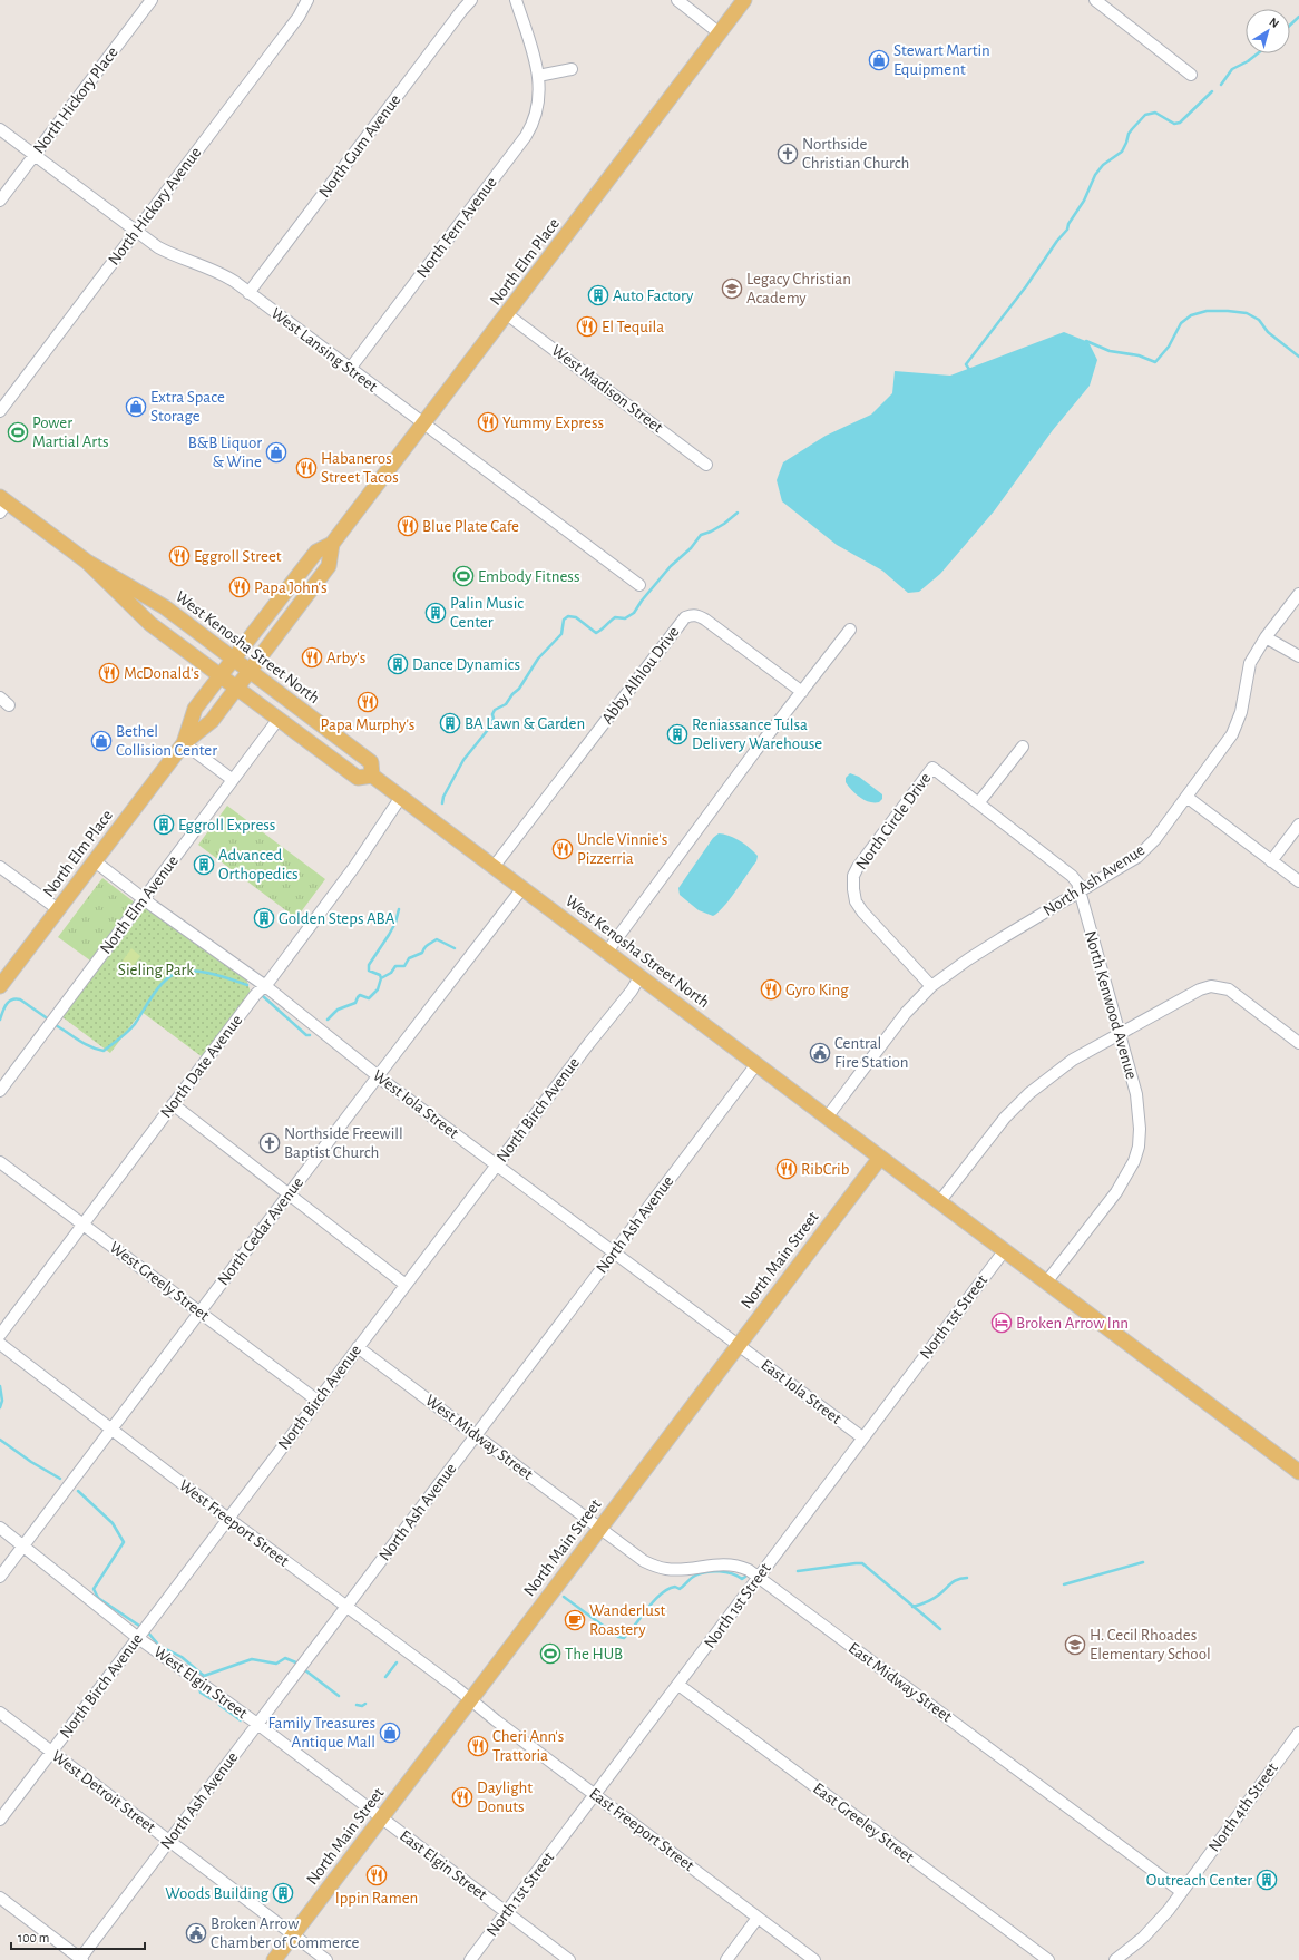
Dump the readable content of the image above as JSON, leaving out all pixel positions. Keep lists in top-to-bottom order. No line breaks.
{"streets":{"main road":["North Elm Place","West Kenosha Street North","North Main Street"],"street":["North Hickory Place","North Gum Avenue","North Hickory Avenue","North Fern Avenue","West Lansing Street","West Madison Street","Abby Alhlou Drive","North Circle Drive","North Ash Avenue","North Elm Avenue","North Kenwood Avenue","North Date Avenue","West Iola Street","North Birch Avenue","North Cedar Avenue","West Greely Street","North 1st Street","East Iola Street","West Midway Street","West Freeport Street","West Elgin Street","East Midway Street","West Detroit Street","North 4th Street","East Greeley Street","East Freeport Street","East Elgin Street"]},"crossings":[["North Hickory Place","West Lansing Street"],["North Gum Avenue","West Lansing Street"],["North Hickory Avenue","West Lansing Street"],["North Fern Avenue","West Lansing Street"],["North Elm Place","West Lansing Street"],["North Elm Place","West Madison Street"],["North Elm Place","West Kenosha Street North"],["North Elm Place","West Iola Street"],["West Kenosha Street North","Abby Alhlou Drive"],["West Kenosha Street North","North Ash Avenue"],["West Kenosha Street North","North Elm Avenue"],["West Kenosha Street North","North Kenwood Avenue"],["West Kenosha Street North","North Date Avenue"],["West Kenosha Street North","North Birch Avenue"],["West Kenosha Street North","North Cedar Avenue"],["West Kenosha Street North","North Main Street"],["West Kenosha Street North","North 1st Street"],["North Circle Drive","North Ash Avenue"],["North Circle Drive","North Kenwood Avenue"],["North Ash Avenue","North Kenwood Avenue"],["North Ash Avenue","West Iola Street"],["North Ash Avenue","West Midway Street"],["North Ash Avenue","West Freeport Street"],["North Ash Avenue","West Elgin Street"],["North Ash Avenue","West Detroit Street"],["North Elm Avenue","West Iola Street"],["North Date Avenue","West Iola Street"],["North Date Avenue","West Greely Street"],["West Iola Street","North Birch Avenue"],["West Iola Street","North Cedar Avenue"],["West Iola Street","North Main Street"],["West Iola Street","East Iola Street"],["North Birch Avenue","West Greely Street"],["North Birch Avenue","West Midway Street"],["North Birch Avenue","West Freeport Street"],["North Birch Avenue","West Elgin Street"],["North Birch Avenue","West Detroit Street"],["North Cedar Avenue","West Greely Street"],["North Cedar Avenue","West Freeport Street"],["North Cedar Avenue","West Elgin Street"],["North Main Street","East Iola Street"],["North Main Street","West Midway Street"],["North Main Street","West Freeport Street"],["North Main Street","West Elgin Street"],["North Main Street","East Midway Street"],["North Main Street","West Detroit Street"],["North Main Street","East Freeport Street"],["North Main Street","East Elgin Street"],["North 1st Street","East Iola Street"],["North 1st Street","East Midway Street"],["North 1st Street","East Greeley Street"],["North 1st Street","East Freeport Street"],["North 1st Street","East Elgin Street"],["West Midway Street","East Midway Street"],["West Freeport Street","East Freeport Street"],["West Elgin Street","East Elgin Street"],["East Midway Street","North 4th Street"]],"parks":["Sieling Park"],"places":{"shop":["Stewart Martin Equipment","Extra Space Storage","B&B Liquor & Wine","Bethel Collision Center","Family Treasures Antique Mall"],"church":["Northside Christian Church","Northside Freewill Baptist Church"],"school or university":["Legacy Christian Academy","H. Cecil Rhoades Elementary School"],"building":["Auto Factory","Palin Music Center","Dance Dynamics","BA Lawn & Garden","Reniassance Tulsa Delivery Warehouse","Eggroll Express","Advanced Orthopedics","Golden Steps ABA","Outreach Center","Woods Building"],"restaurant":["El Tequila","Yummy Express","Habaneros Street Tacos","Blue Plate Cafe","Eggroll Street","Papa John's","Arby's","McDonald's","Papa Murphy's","Uncle Vinnie's Pizzerria","Gyro King","RibCrib","Cheri Ann's Trattoria","Daylight Donuts","Ippin Ramen"],"sports":["Power Martial Arts","Embody Fitness","The HUB"],"public building":["Central Fire Station","Broken Arrow Chamber of Commerce"],"hotel":["Broken Arrow Inn"],"cafe":["Wanderlust Roastery"]},"scale_bar":"100 m","north":"top right"}
